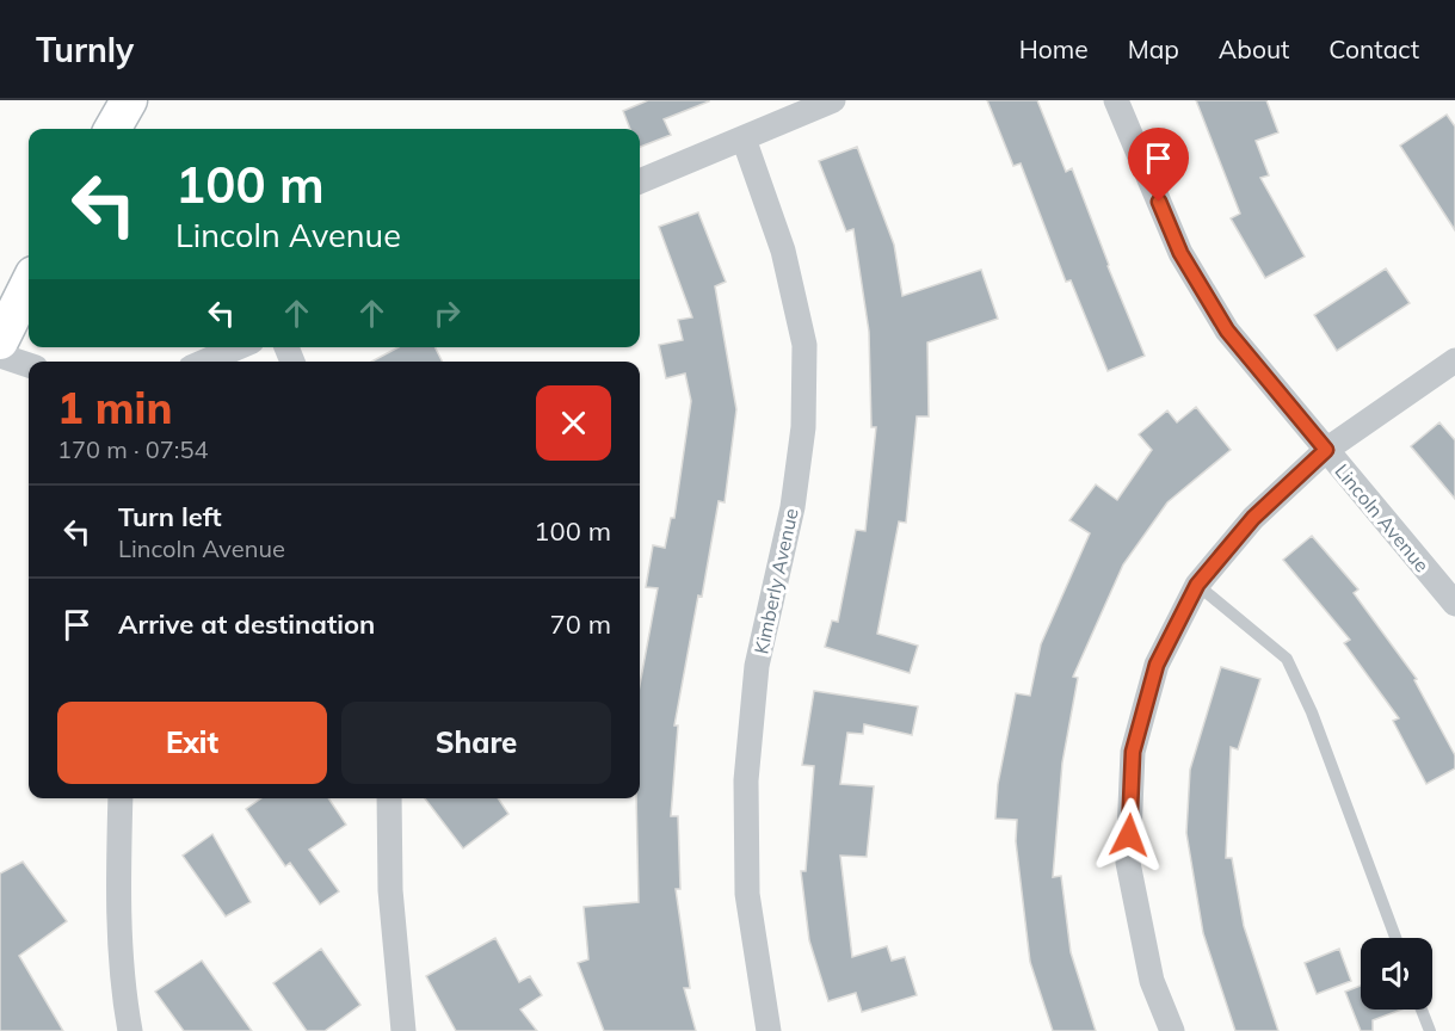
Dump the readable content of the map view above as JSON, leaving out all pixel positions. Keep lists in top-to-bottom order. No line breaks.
{"streets":{"street":["Lincoln Avenue","Kimberly Avenue"]},"page":{"header":"Turnly","nav":["Home","Map","About","Contact"],"turn":["100 m","Lincoln Avenue"],"heading":["1 min","170 m · 07:54"],"list":[{"name":"Turn left","note":"Lincoln Avenue","value":"100 m"},{"name":"Arrive at destination","value":"70 m"}],"buttons":["Exit","Share"]}}
